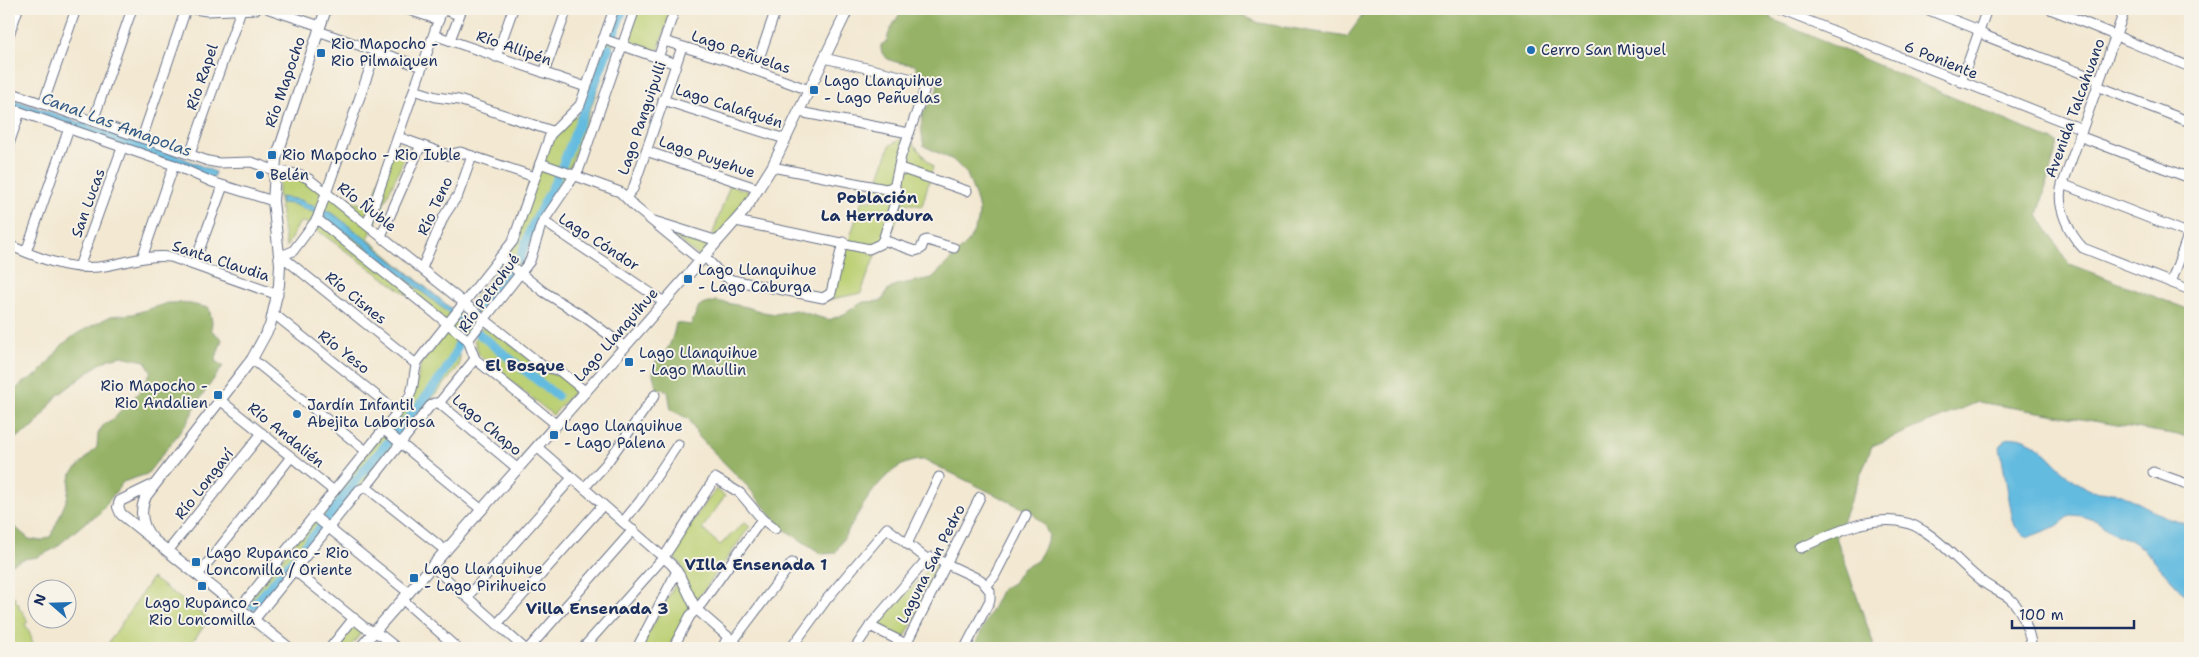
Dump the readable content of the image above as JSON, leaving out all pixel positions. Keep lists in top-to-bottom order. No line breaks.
{"streets":{"street":["Río Allipén","Lago Peñuelas","6 Poniente","Río Rapel","Río Mapocho","Lago Calafquén","Avenida Talcahuano","Lago Panguipulli","Lago Puyehue","San Lucas","Río Teno","Río Ñuble","Lago Cóndor","Santa Claudia","Río Petrohué","Río Cisnes","Lago Llanquihue","Río Yeso","Lago Chapo","Río Andalién","Río Longaví","Laguna San Pedro"]},"crossings":[["Río Allipén","Río Petrohué"],["Lago Peñuelas","Lago Panguipulli"],["Lago Peñuelas","Lago Llanquihue"],["6 Poniente","Avenida Talcahuano"],["Río Rapel","Río Ñuble"],["Río Mapocho","Río Ñuble"],["Río Mapocho","Santa Claudia"],["Río Mapocho","Río Cisnes"],["Río Mapocho","Río Yeso"],["Río Mapocho","Río Andalién"],["Lago Calafquén","Lago Panguipulli"],["Lago Calafquén","Lago Llanquihue"],["Lago Panguipulli","Lago Puyehue"],["Lago Puyehue","Lago Llanquihue"],["San Lucas","Santa Claudia"],["Río Teno","Río Ñuble"],["Río Ñuble","Río Petrohué"],["Río Ñuble","Lago Llanquihue"],["Lago Cóndor","Río Petrohué"],["Lago Cóndor","Lago Llanquihue"],["Río Petrohué","Río Cisnes"],["Río Petrohué","Río Yeso"],["Río Petrohué","Río Andalién"],["Lago Llanquihue","Lago Chapo"],["Río Andalién","Río Longaví"]],"districts":["Población La Herradura","El Bosque","VIlla Ensenada 1","Villa Ensenada 3"],"water":["Canal Las Amapolas"],"places":{"other":["Cerro San Miguel","Belén","Jardín Infantil Abejita Laboriosa"],"transit":["Rio Mapocho - Rio Pilmaiquen","Lago Llanquihue - Lago Peñuelas","Rio Mapocho - Rio Iuble","Lago Llanquihue - Lago Caburga","Lago Llanquihue - Lago Maullin","Rio Mapocho - Rio Andalien","Lago Llanquihue - Lago Palena","Lago Rupanco - Rio Loncomilla / Oriente","Lago Llanquihue - Lago Pirihueico","Lago Rupanco - Rio Loncomilla"]},"scale_bar":"100 m","north":"left"}
